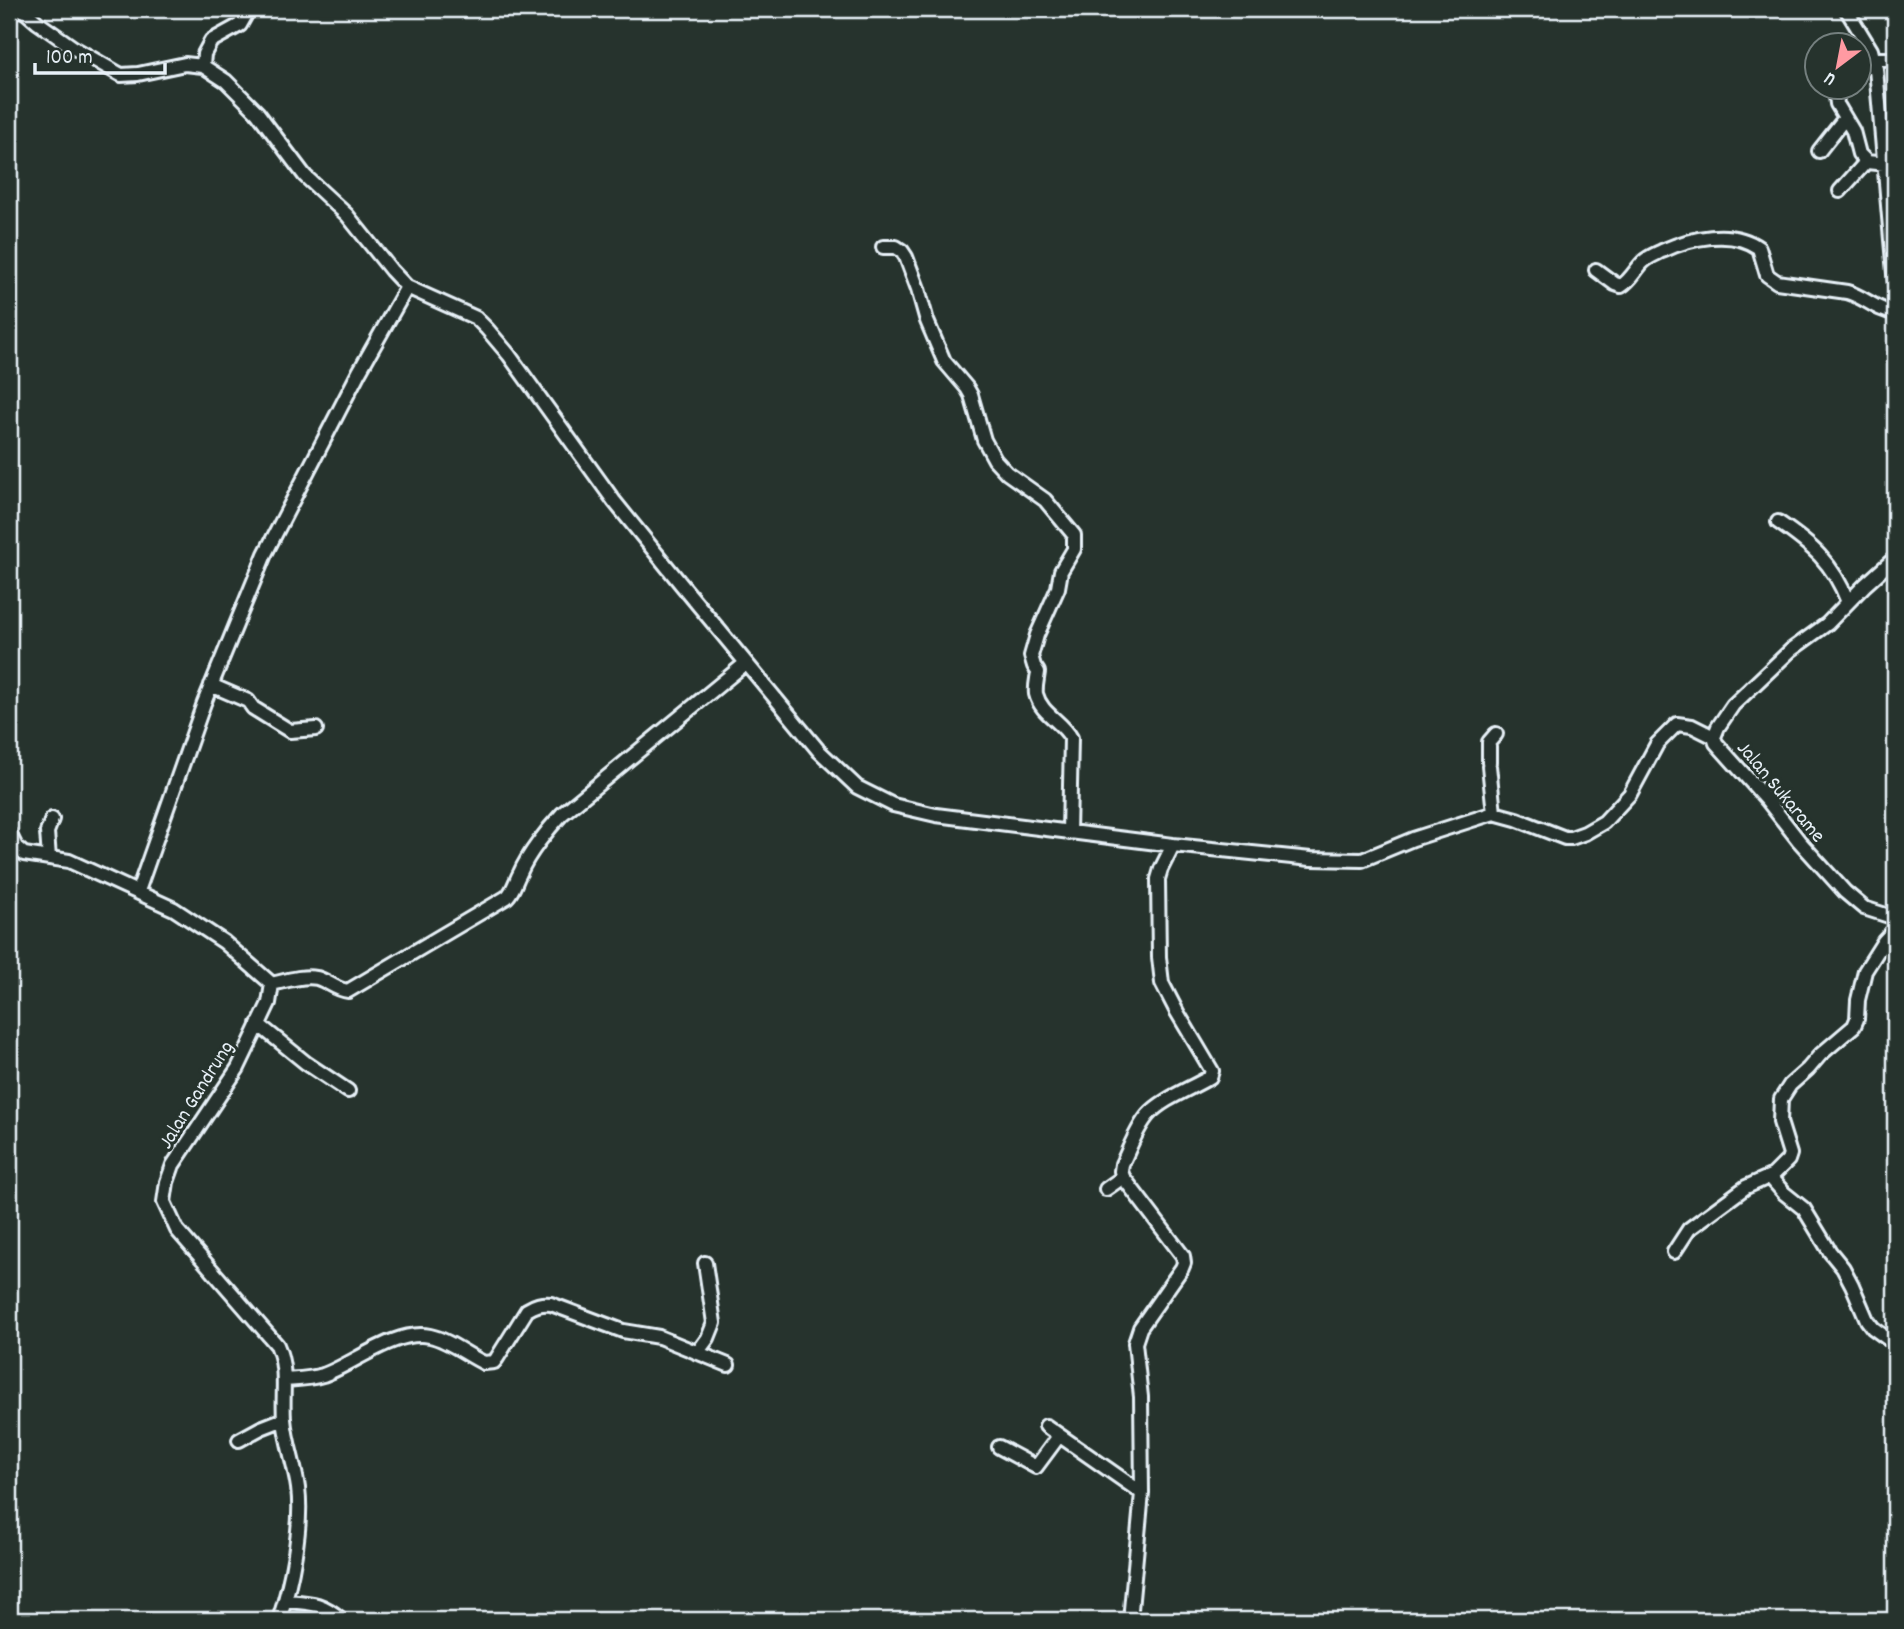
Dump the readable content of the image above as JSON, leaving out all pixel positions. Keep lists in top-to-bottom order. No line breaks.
{"streets":{"street":["Jalan Sukarame","Jalan Gandrung"]},"scale_bar":"100 m","north":"bottom left"}
